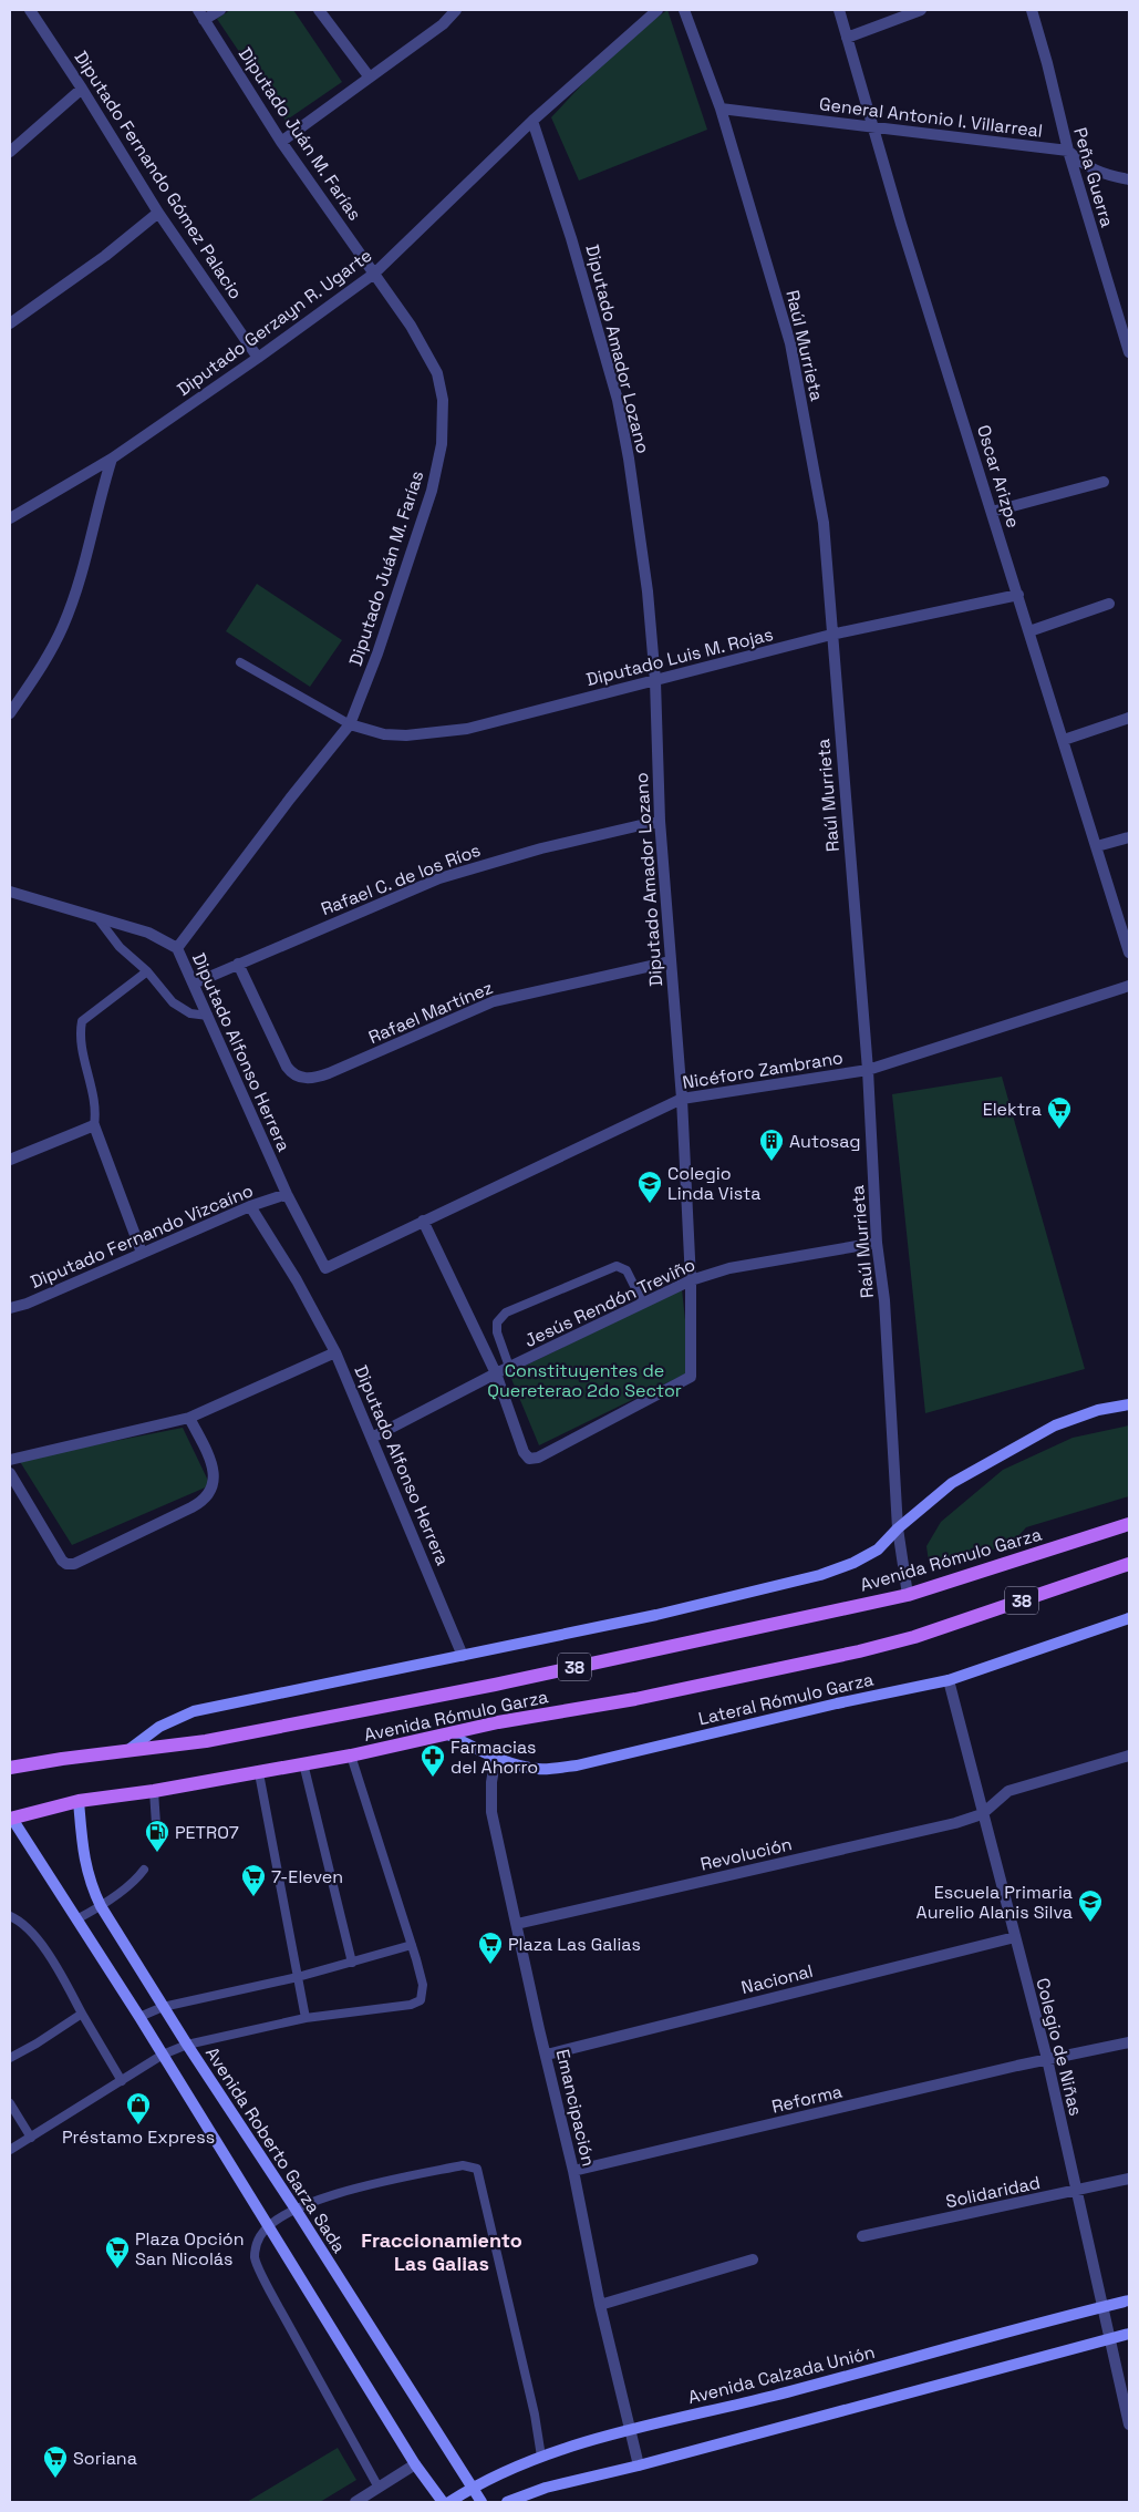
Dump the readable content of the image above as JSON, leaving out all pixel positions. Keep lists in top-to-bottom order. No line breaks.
{"streets":{"main road":["Avenida Rómulo Garza","38"],"street":["General Antonio I. Villarreal","Diputado Juán M. Farías","Diputado Fernando Gómez Palacio","Peña Guerra","Diputado Gerzayn R. Ugarte","Raúl Murrieta","Diputado Amador Lozano","Oscar Arizpe","Diputado Luis M. Rojas","Rafael C. de los Ríos","Rafael Martínez","Diputado Alfonso Herrera","Nicéforo Zambrano","Diputado Fernando Vizcaíno","Jesús Rendón Treviño","Lateral Rómulo Garza","Revolución","Nacional","Colegio de Niñas","Reforma","Emancipación","Avenida Roberto Garza Sada","Solidaridad","Avenida Calzada Unión"]},"crossings":[["General Antonio I. Villarreal","Peña Guerra"],["General Antonio I. Villarreal","Raúl Murrieta"],["General Antonio I. Villarreal","Oscar Arizpe"],["Diputado Juán M. Farías","Diputado Gerzayn R. Ugarte"],["Diputado Juán M. Farías","Diputado Luis M. Rojas"],["Diputado Juán M. Farías","Diputado Alfonso Herrera"],["Diputado Fernando Gómez Palacio","Diputado Gerzayn R. Ugarte"],["Diputado Gerzayn R. Ugarte","Diputado Amador Lozano"],["Raúl Murrieta","Diputado Luis M. Rojas"],["Raúl Murrieta","Nicéforo Zambrano"],["Raúl Murrieta","Jesús Rendón Treviño"],["Raúl Murrieta","Avenida Rómulo Garza"],["Diputado Amador Lozano","Diputado Luis M. Rojas"],["Diputado Amador Lozano","Rafael C. de los Ríos"],["Diputado Amador Lozano","Rafael Martínez"],["Diputado Amador Lozano","Nicéforo Zambrano"],["Diputado Amador Lozano","Jesús Rendón Treviño"],["Oscar Arizpe","Diputado Luis M. Rojas"],["Rafael C. de los Ríos","Rafael Martínez"],["Rafael C. de los Ríos","Diputado Alfonso Herrera"],["Diputado Alfonso Herrera","Nicéforo Zambrano"],["Diputado Alfonso Herrera","Diputado Fernando Vizcaíno"],["Diputado Alfonso Herrera","Jesús Rendón Treviño"],["Diputado Alfonso Herrera","Avenida Rómulo Garza"],["Avenida Rómulo Garza","Lateral Rómulo Garza"],["Avenida Rómulo Garza","Avenida Roberto Garza Sada"],["Lateral Rómulo Garza","Colegio de Niñas"],["Lateral Rómulo Garza","Emancipación"],["Revolución","Colegio de Niñas"],["Revolución","Emancipación"],["Nacional","Colegio de Niñas"],["Nacional","Emancipación"],["Colegio de Niñas","Reforma"],["Colegio de Niñas","Solidaridad"],["Colegio de Niñas","Avenida Calzada Unión"],["Reforma","Emancipación"],["Emancipación","Avenida Calzada Unión"],["Avenida Roberto Garza Sada","Avenida Calzada Unión"]],"districts":["Fraccionamiento Las Galias"],"parks":["Constituyentes de Quereterao 2do Sector"],"places":{"supermarket":["Elektra","7-Eleven","Plaza Las Galias","Plaza Opción San Nicolás","Soriana"],"building":["Autosag"],"school or university":["Colegio Linda Vista","Escuela Primaria Aurelio Alanis Silva"],"pharmacy":["Farmacias del Ahorro"],"fuel station":["PETRO7"],"shop":["Préstamo Express"]}}
